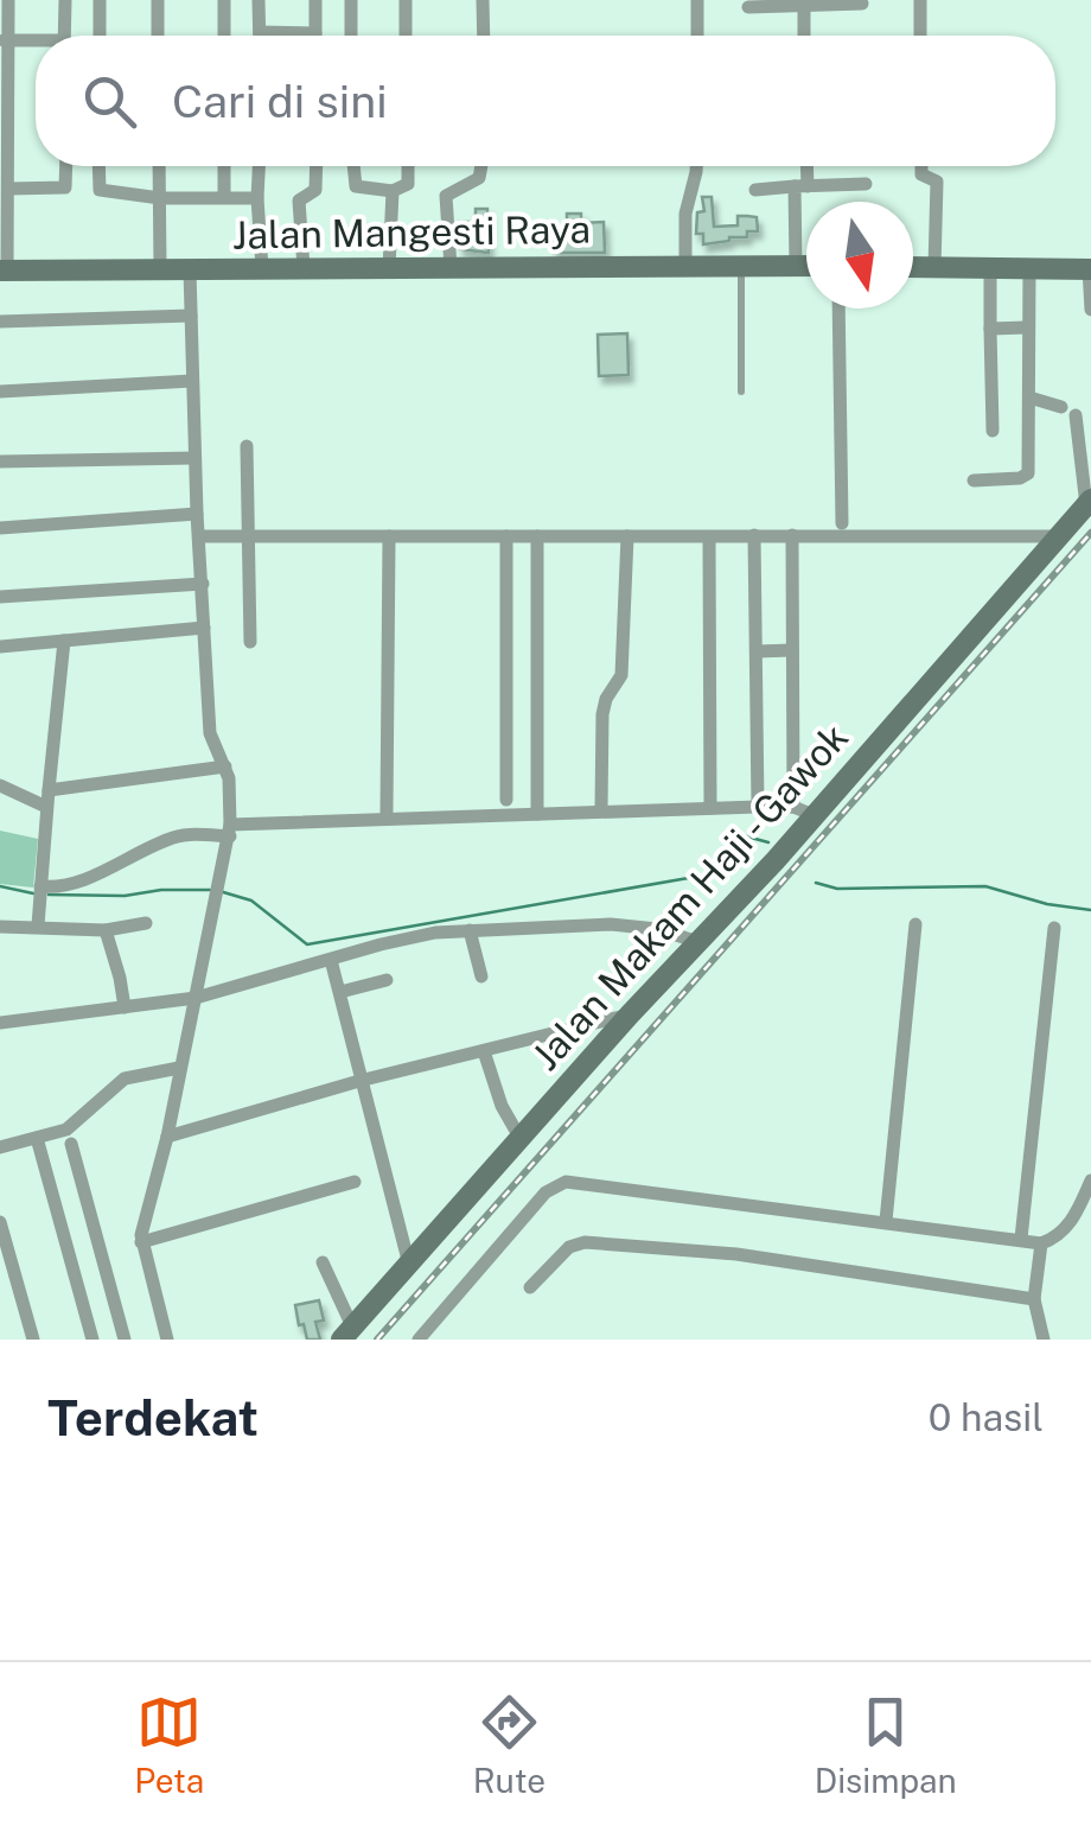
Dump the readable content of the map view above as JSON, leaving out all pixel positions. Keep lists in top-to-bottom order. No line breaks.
{"streets":{"street":["Jalan Mangesti Raya","Jalan Makam Haji - Gawok"]},"north":"bottom","page":{"search":"Cari di sini","heading":["Terdekat","0 hasil"],"nav":["Peta","Rute","Disimpan"]}}
